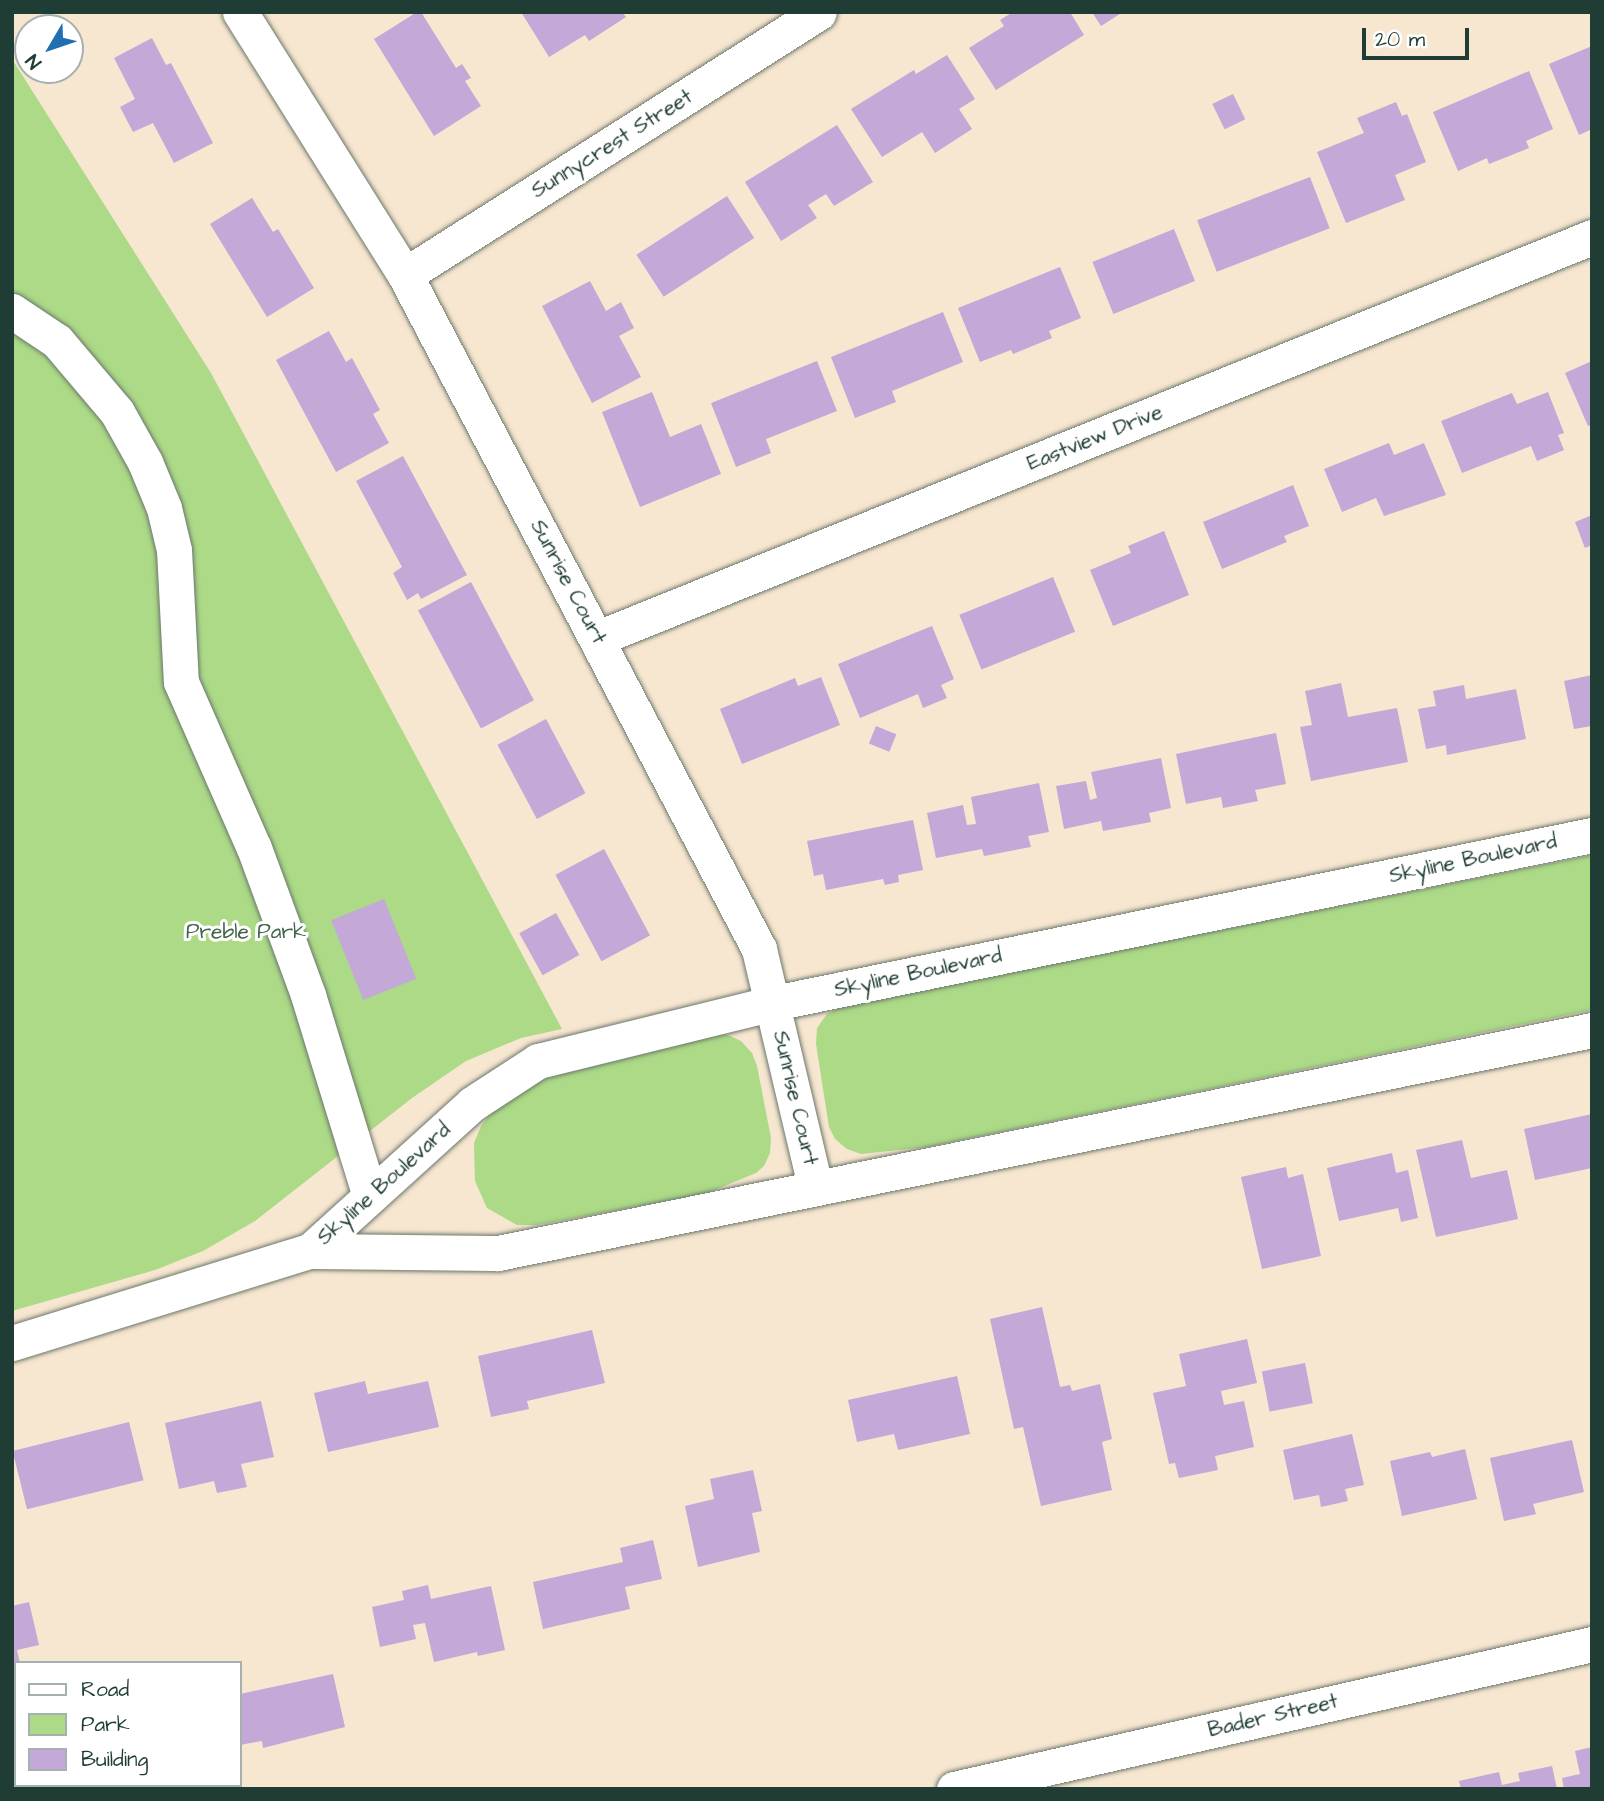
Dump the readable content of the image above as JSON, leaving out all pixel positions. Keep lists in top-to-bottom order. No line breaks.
{"streets":{"street":["Sunnycrest Street","Eastview Drive","Sunrise Court","Skyline Boulevard","Bader Street"]},"crossings":[["Sunnycrest Street","Sunrise Court"],["Eastview Drive","Sunrise Court"],["Sunrise Court","Skyline Boulevard"]],"parks":["Preble Park"],"legend":["Road","Park","Building"],"scale_bar":"20 m","north":"bottom left"}
